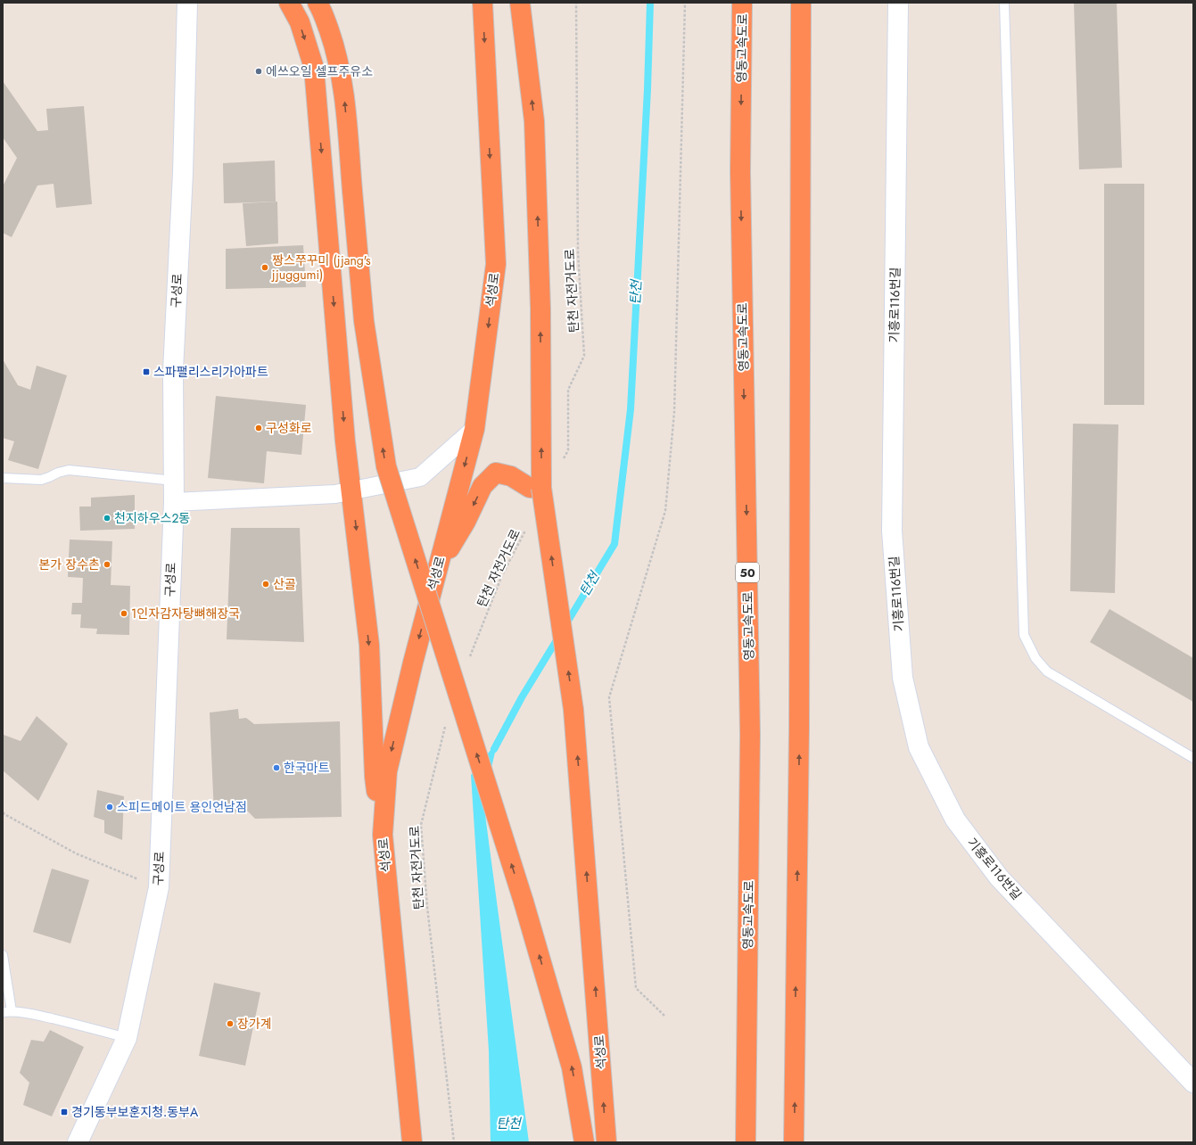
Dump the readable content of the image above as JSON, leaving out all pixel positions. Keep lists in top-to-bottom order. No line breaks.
{"streets":{"highway":["영동고속도로","석성로","50"],"street":["구성로","기흥로116번길"],"path":["탄천 자전거도로"]},"water":["탄천"],"places":{"other":["에쓰오일 셀프주유소","짱스쭈꾸미 (jjang's jjuggumi)","구성화로","천지하우스2동","본가 장수촌","산골","1인자감자탕뼈해장국","한국마트","스피드메이트 용인언남점","장가계"],"transit":["스파팰리스리가아파트","경기동부보훈지청.동부A"]}}
